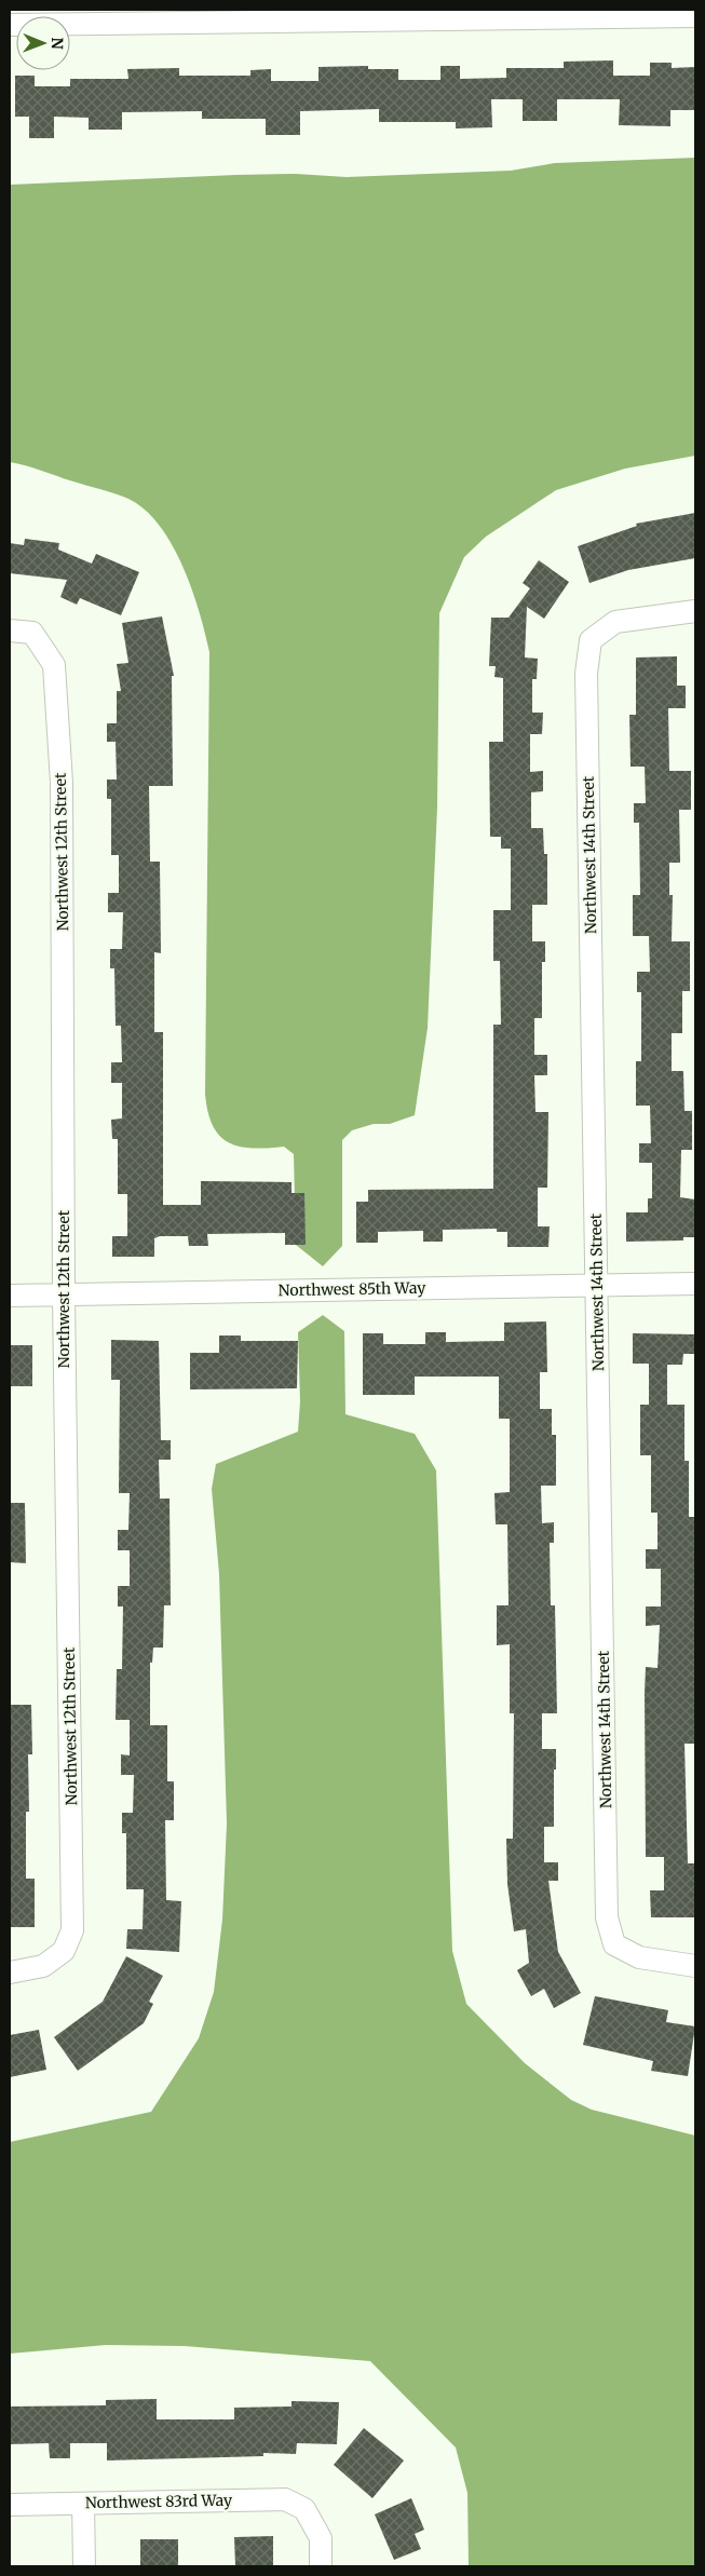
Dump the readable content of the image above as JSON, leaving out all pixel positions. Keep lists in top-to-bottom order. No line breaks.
{"streets":{"street":["Northwest 12th Street","Northwest 14th Street","Northwest 85th Way","Northwest 83rd Way"]},"crossings":[["Northwest 12th Street","Northwest 85th Way"],["Northwest 14th Street","Northwest 85th Way"]],"north":"right"}
